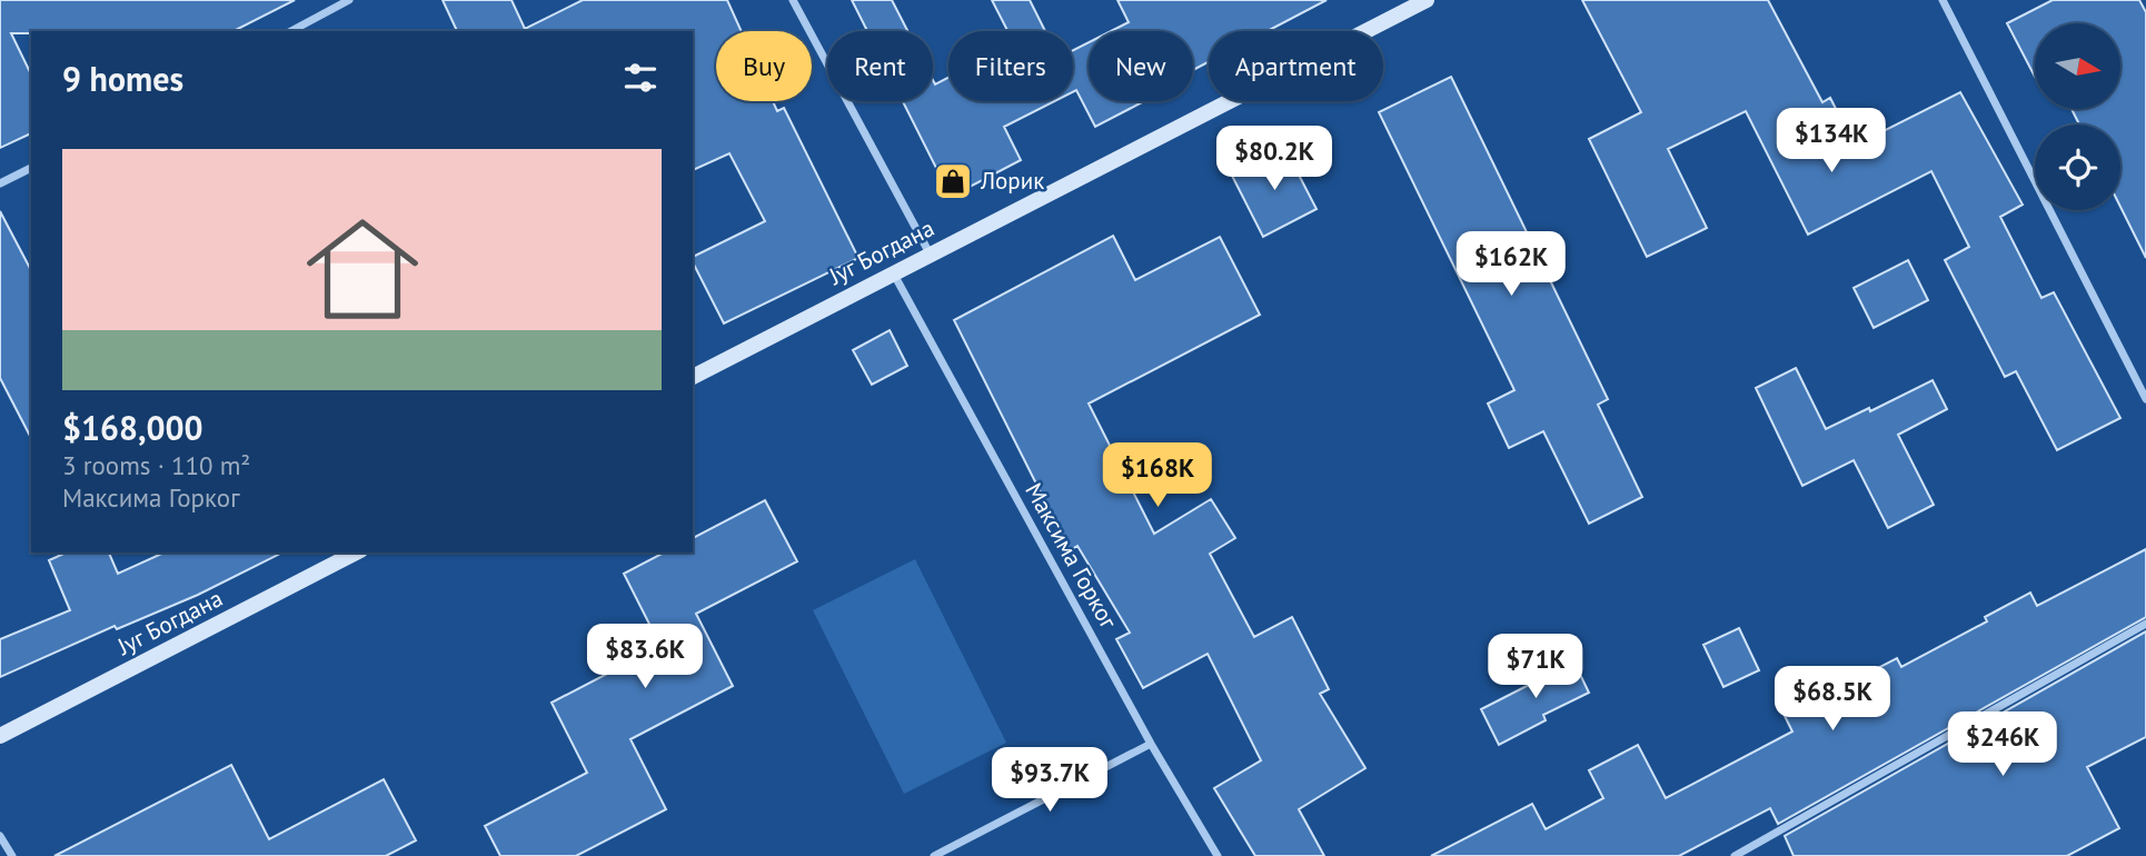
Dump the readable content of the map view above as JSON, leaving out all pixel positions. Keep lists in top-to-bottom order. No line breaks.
{"streets":{"street":["Југ Богдана","Максима Горког"]},"crossings":[["Југ Богдана","Максима Горког"]],"places":{"shop":["Лорик"]},"north":"right","page":{"chip":["Buy","Rent","Filters","New","Apartment"],"heading":"9 homes","price":["$134K","$80.2K","$162K","$168K","$83.6K","$71K","$68.5K","$246K","$93.7K"],"list":[{"name":"$168,000","note":"3 rooms · 110 m² · Максима Горког"}]}}
